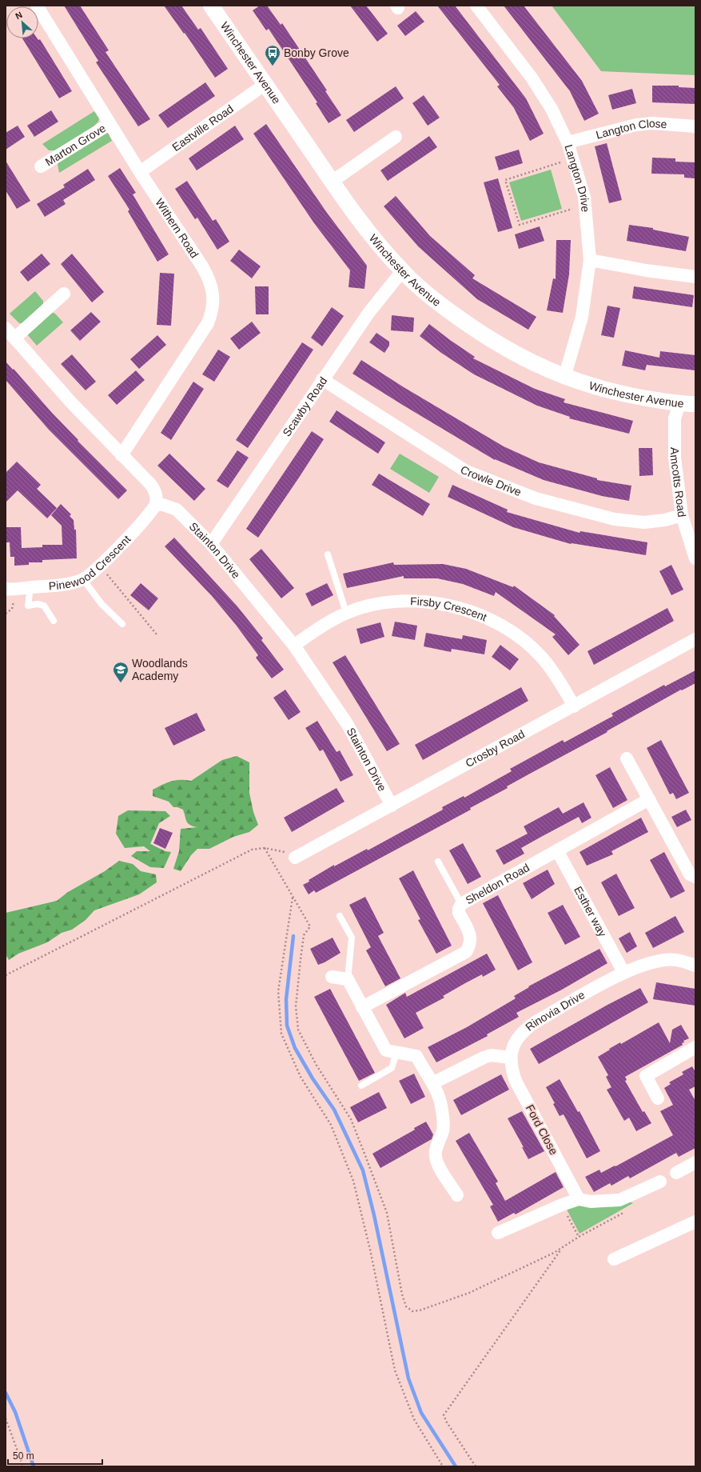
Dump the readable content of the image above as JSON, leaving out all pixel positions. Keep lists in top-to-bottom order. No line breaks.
{"streets":{"street":["Winchester Avenue","Eastville Road","Langton Close","Marton Grove","Langton Drive","Withern Road","Scawby Road","Crowle Drive","Amcotts Road","Stainton Drive","Pinewood Crescent","Firsby Crescent","Crosby Road","Sheldon Road","Esther way","Rinovia Drive","Ford Close"]},"crossings":[["Winchester Avenue","Eastville Road"],["Winchester Avenue","Langton Drive"],["Winchester Avenue","Scawby Road"],["Winchester Avenue","Amcotts Road"],["Eastville Road","Withern Road"],["Langton Close","Langton Drive"],["Marton Grove","Withern Road"],["Scawby Road","Crowle Drive"],["Scawby Road","Stainton Drive"],["Crowle Drive","Amcotts Road"],["Stainton Drive","Pinewood Crescent"],["Stainton Drive","Firsby Crescent"],["Stainton Drive","Crosby Road"],["Firsby Crescent","Crosby Road"],["Sheldon Road","Esther way"],["Esther way","Rinovia Drive"],["Rinovia Drive","Ford Close"]],"places":{"bus stop":["Bonby Grove"],"school or university":["Woodlands Academy"]},"scale_bar":"50 m","north":"top left"}
